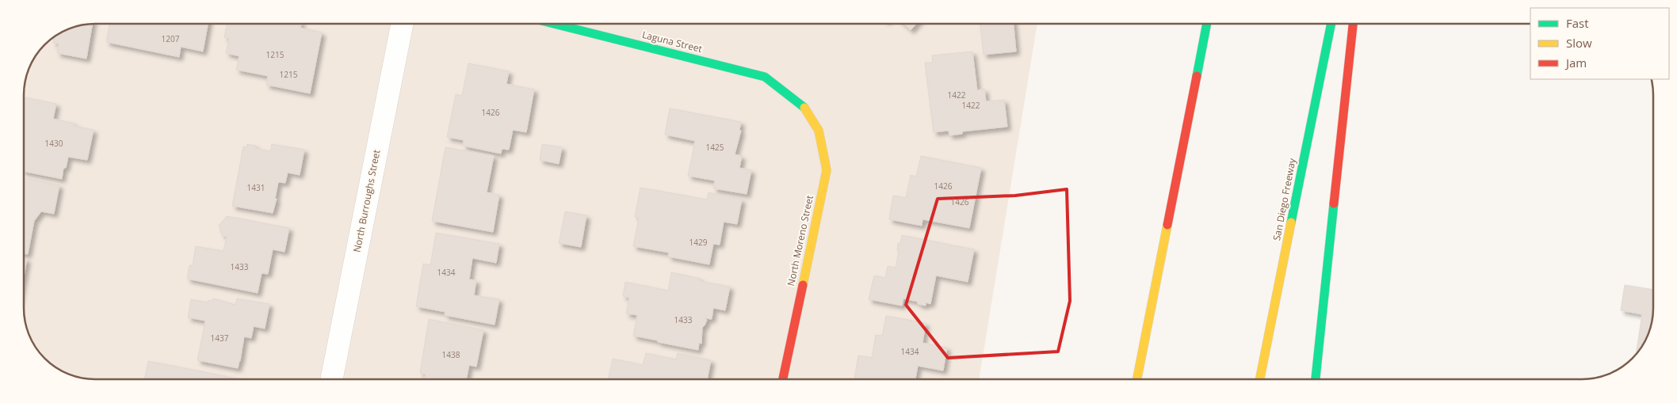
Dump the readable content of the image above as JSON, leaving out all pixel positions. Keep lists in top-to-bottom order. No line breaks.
{"streets":{"main road":["Laguna Street","San Diego Freeway","North Moreno Street"],"street":["North Burroughs Street"]},"crossings":[["Laguna Street","North Moreno Street"]],"house_numbers":["1207","1215","1215","1422","1422","1426","1430","1425","1426","1431","1426","1429","1433","1434","1433","1437","1434","1438"],"legend":["Fast","Slow","Jam"]}
